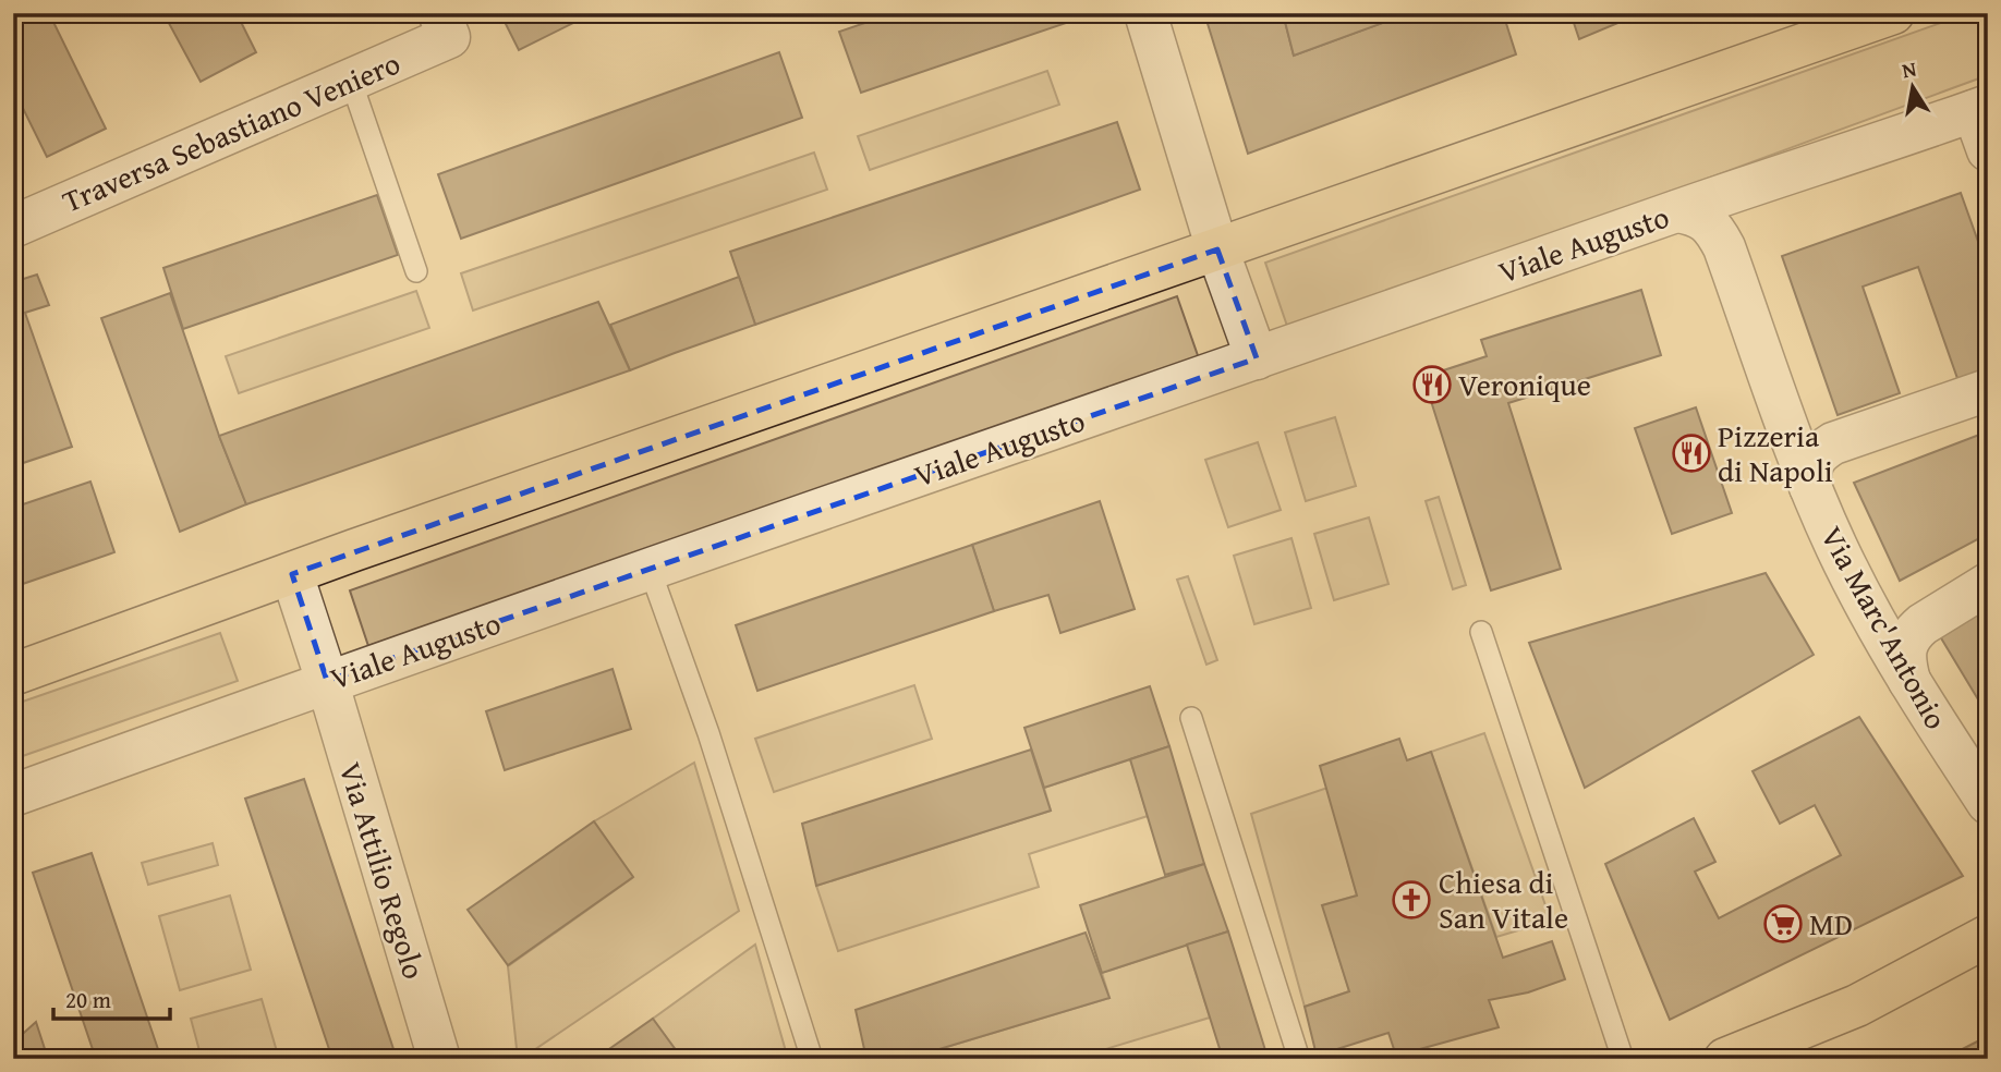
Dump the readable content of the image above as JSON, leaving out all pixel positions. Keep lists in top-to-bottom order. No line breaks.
{"streets":{"street":["Traversa Sebastiano Veniero","Viale Augusto","Via Marc'Antonio","Via Attilio Regolo"]},"crossings":[["Viale Augusto","Via Marc'Antonio"],["Viale Augusto","Via Attilio Regolo"]],"places":{"restaurant":["Veronique","Pizzeria di Napoli"],"church":["Chiesa di San Vitale"],"supermarket":["MD"]},"scale_bar":"20 m","north":"top"}
